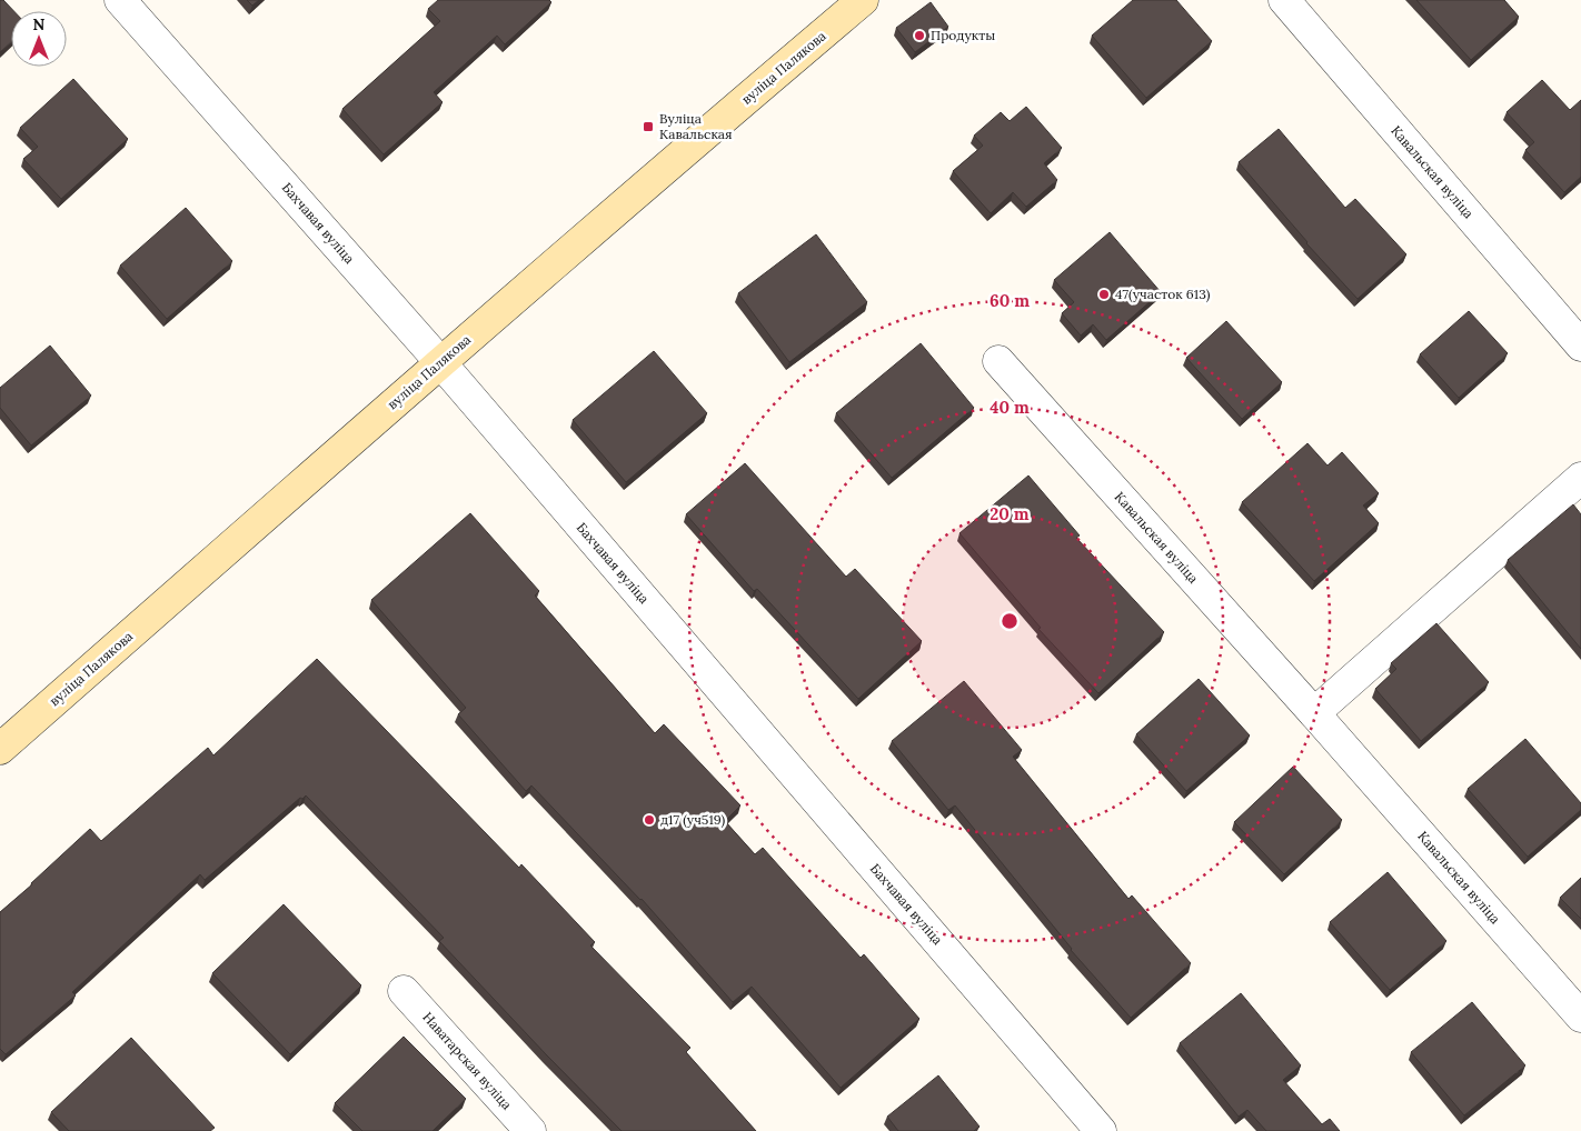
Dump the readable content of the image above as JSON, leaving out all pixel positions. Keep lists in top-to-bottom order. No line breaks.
{"streets":{"street":["вуліца Палякова","Кавальская вуліца","Бахчавая вуліца","Наватарская вуліца"]},"crossings":[["вуліца Палякова","Бахчавая вуліца"]],"places":{"other":["Продукты","47(участок 613)","д17 (уч519)"],"transit":["Вуліца Кавальская"]},"north":"top","rings":["60 m","40 m","20 m"]}
